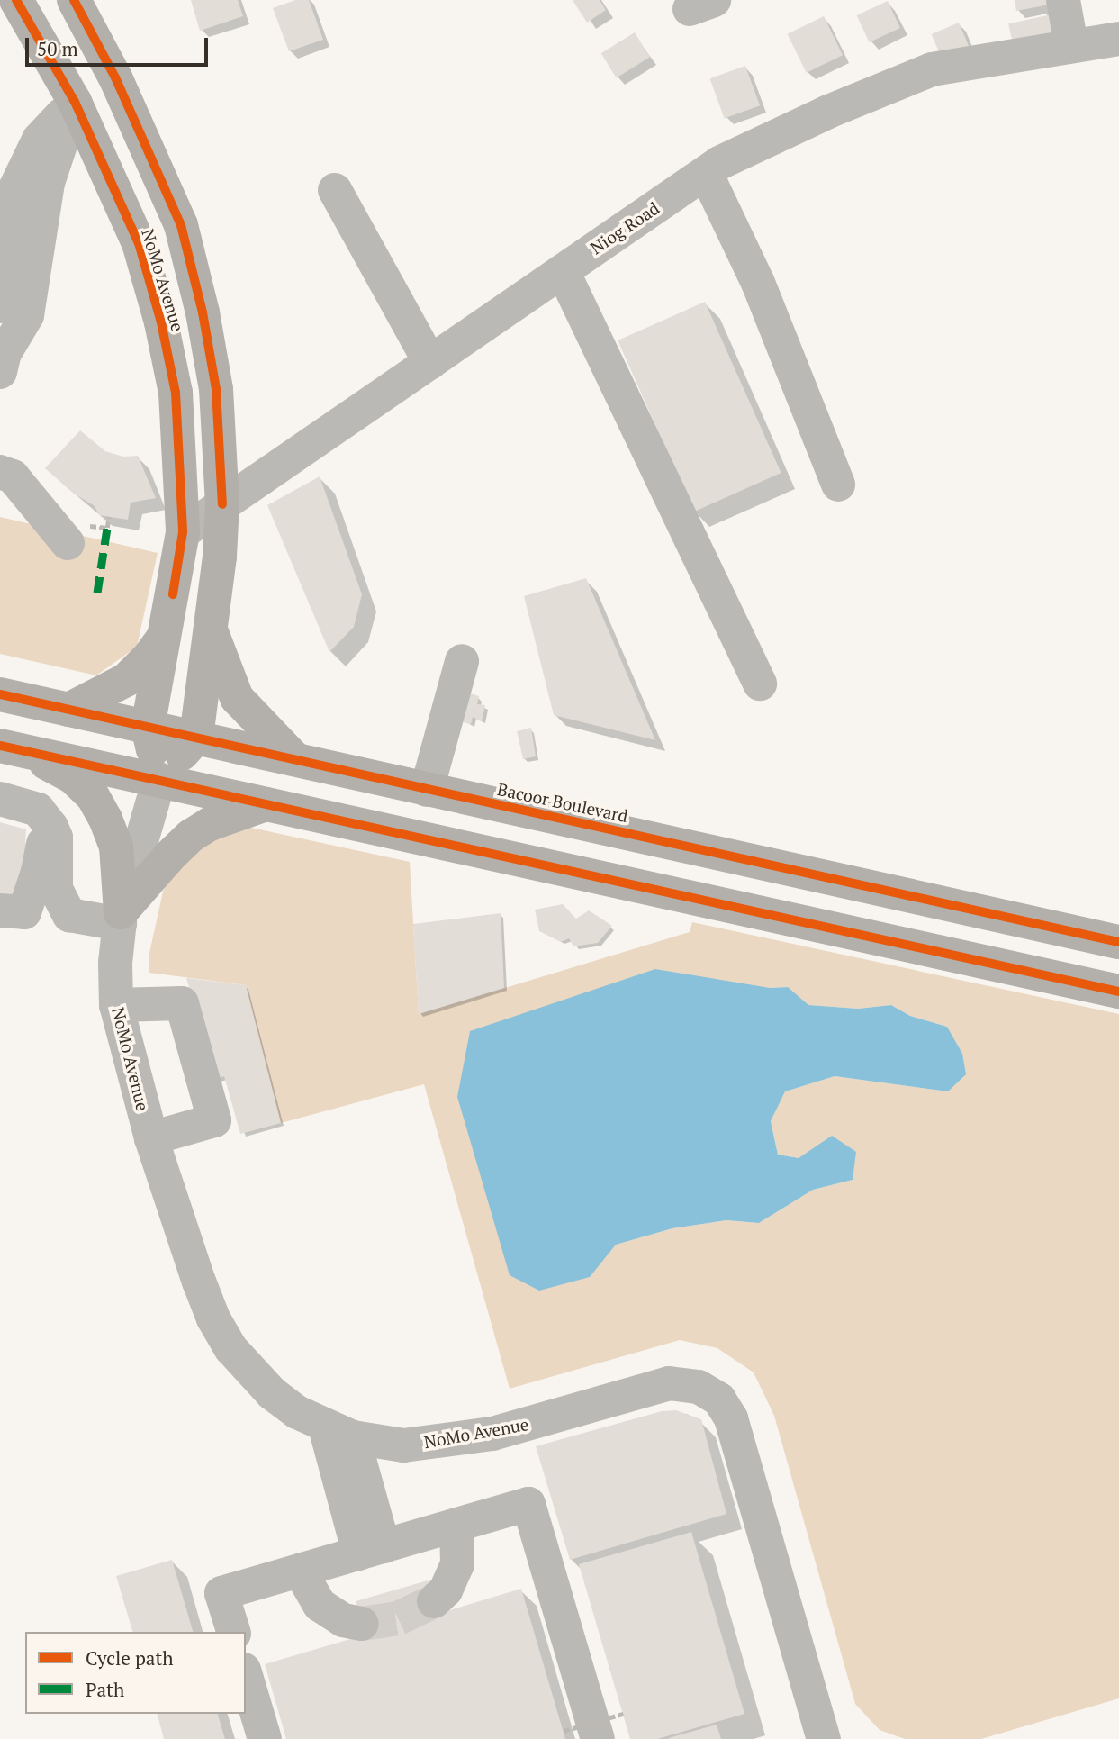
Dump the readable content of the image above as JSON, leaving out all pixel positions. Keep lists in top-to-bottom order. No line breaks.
{"streets":{"main road":["NoMo Avenue","Bacoor Boulevard"],"street":["Niog Road"]},"crossings":[["Niog Road","NoMo Avenue"],["NoMo Avenue","Bacoor Boulevard"]],"legend":["Cycle path","Path"],"scale_bar":"50 m"}
